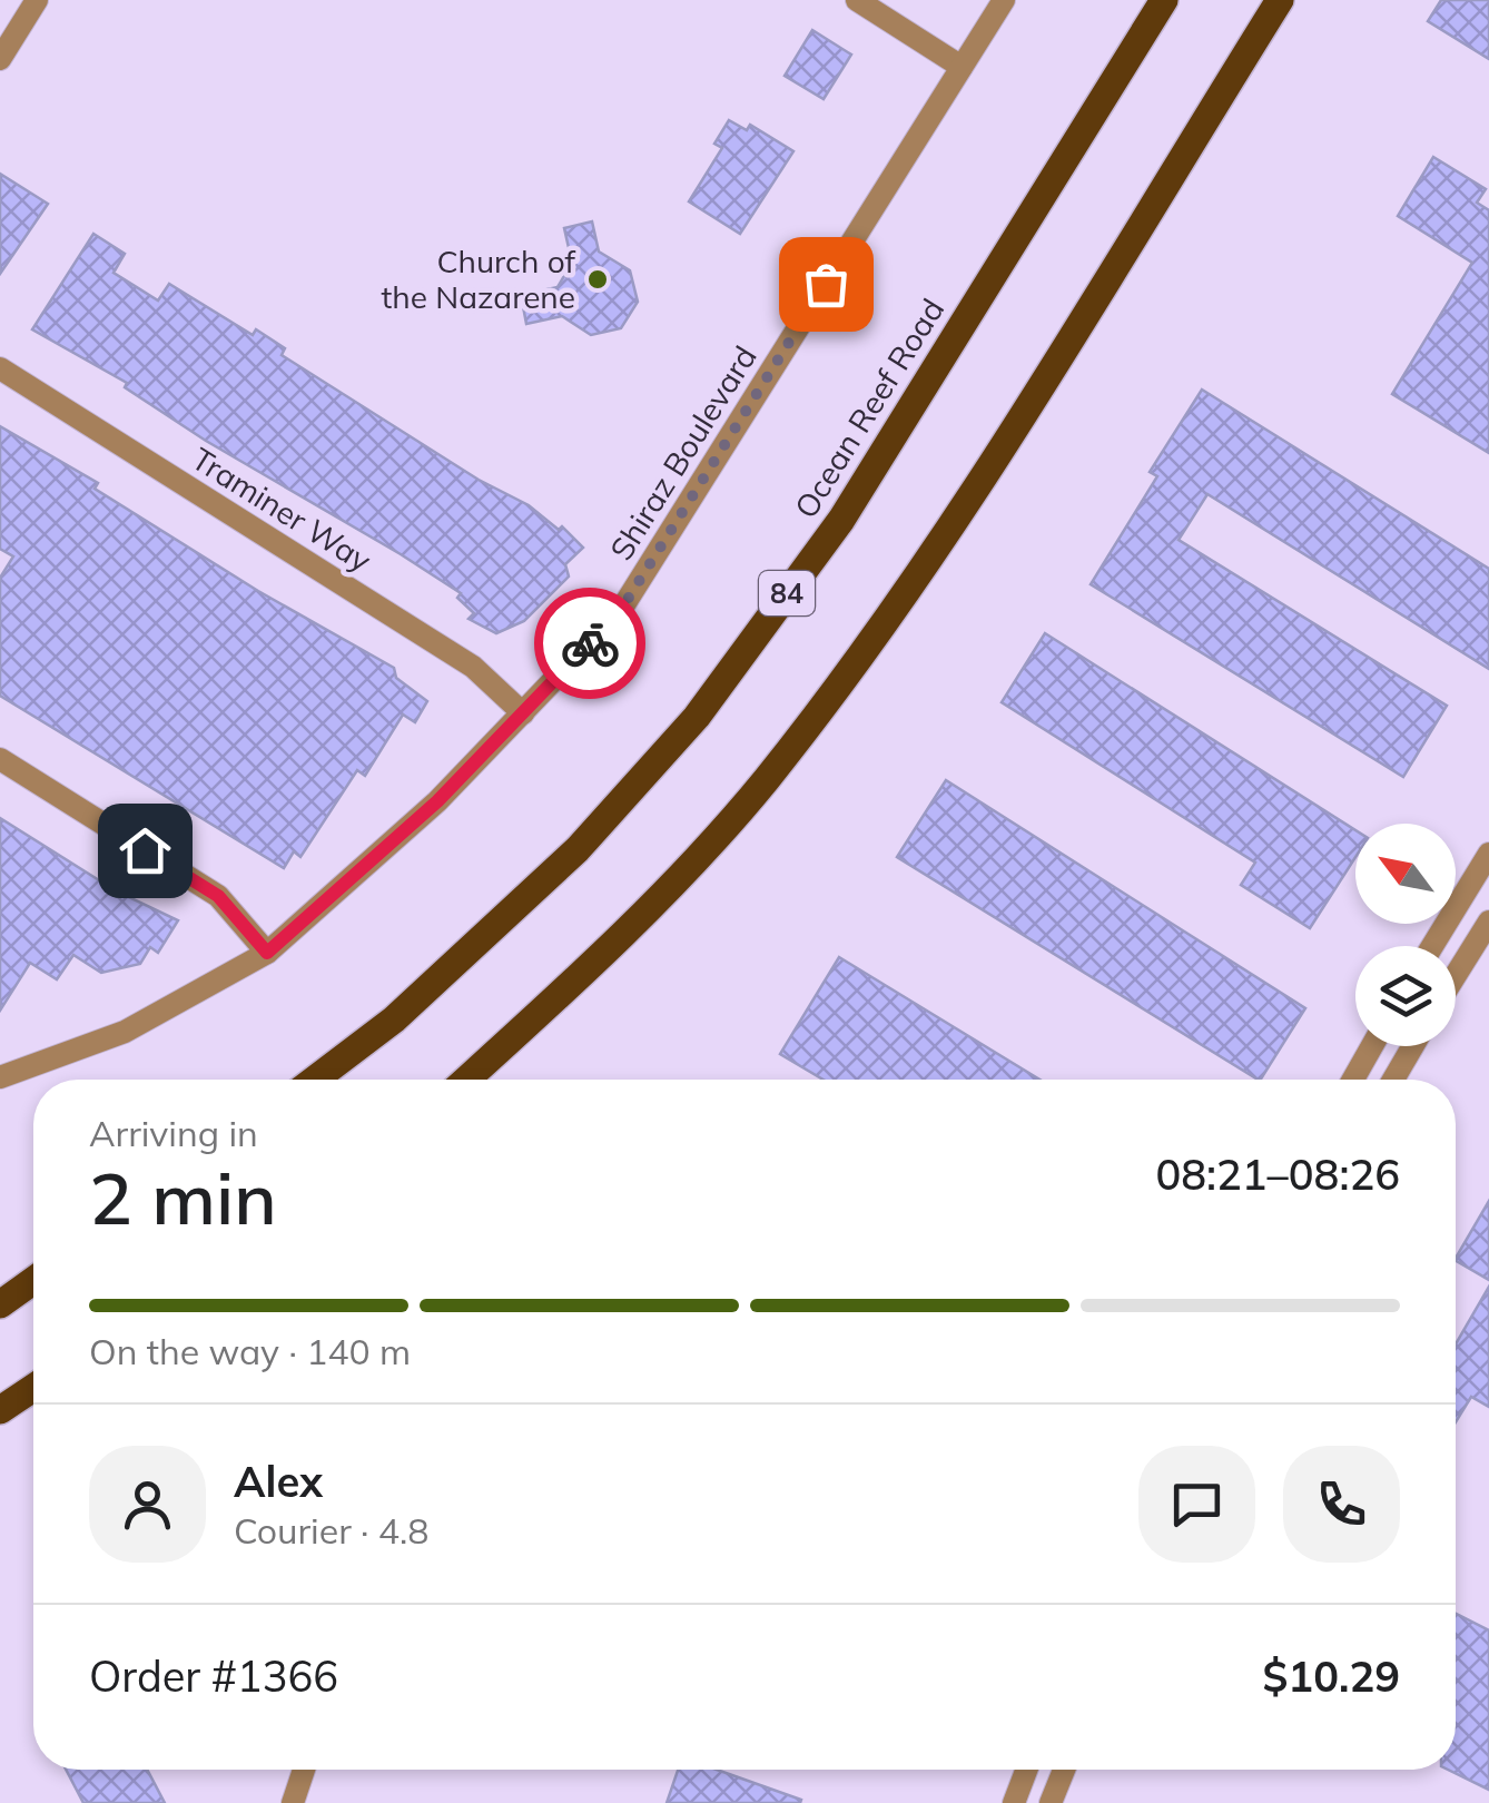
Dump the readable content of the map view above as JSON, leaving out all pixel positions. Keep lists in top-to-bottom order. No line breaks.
{"streets":{"main road":["Ocean Reef Road","84"],"street":["Shiraz Boulevard","Traminer Way"]},"crossings":[["Shiraz Boulevard","Traminer Way"]],"places":["Church of the Nazarene"],"north":"top left","page":{"heading":["2 min","Arriving in","08:21–08:26"],"panel":["Alex","Courier · 4.8","Order #1366","$10.29"],"bar":"On the way · 140 m"}}
